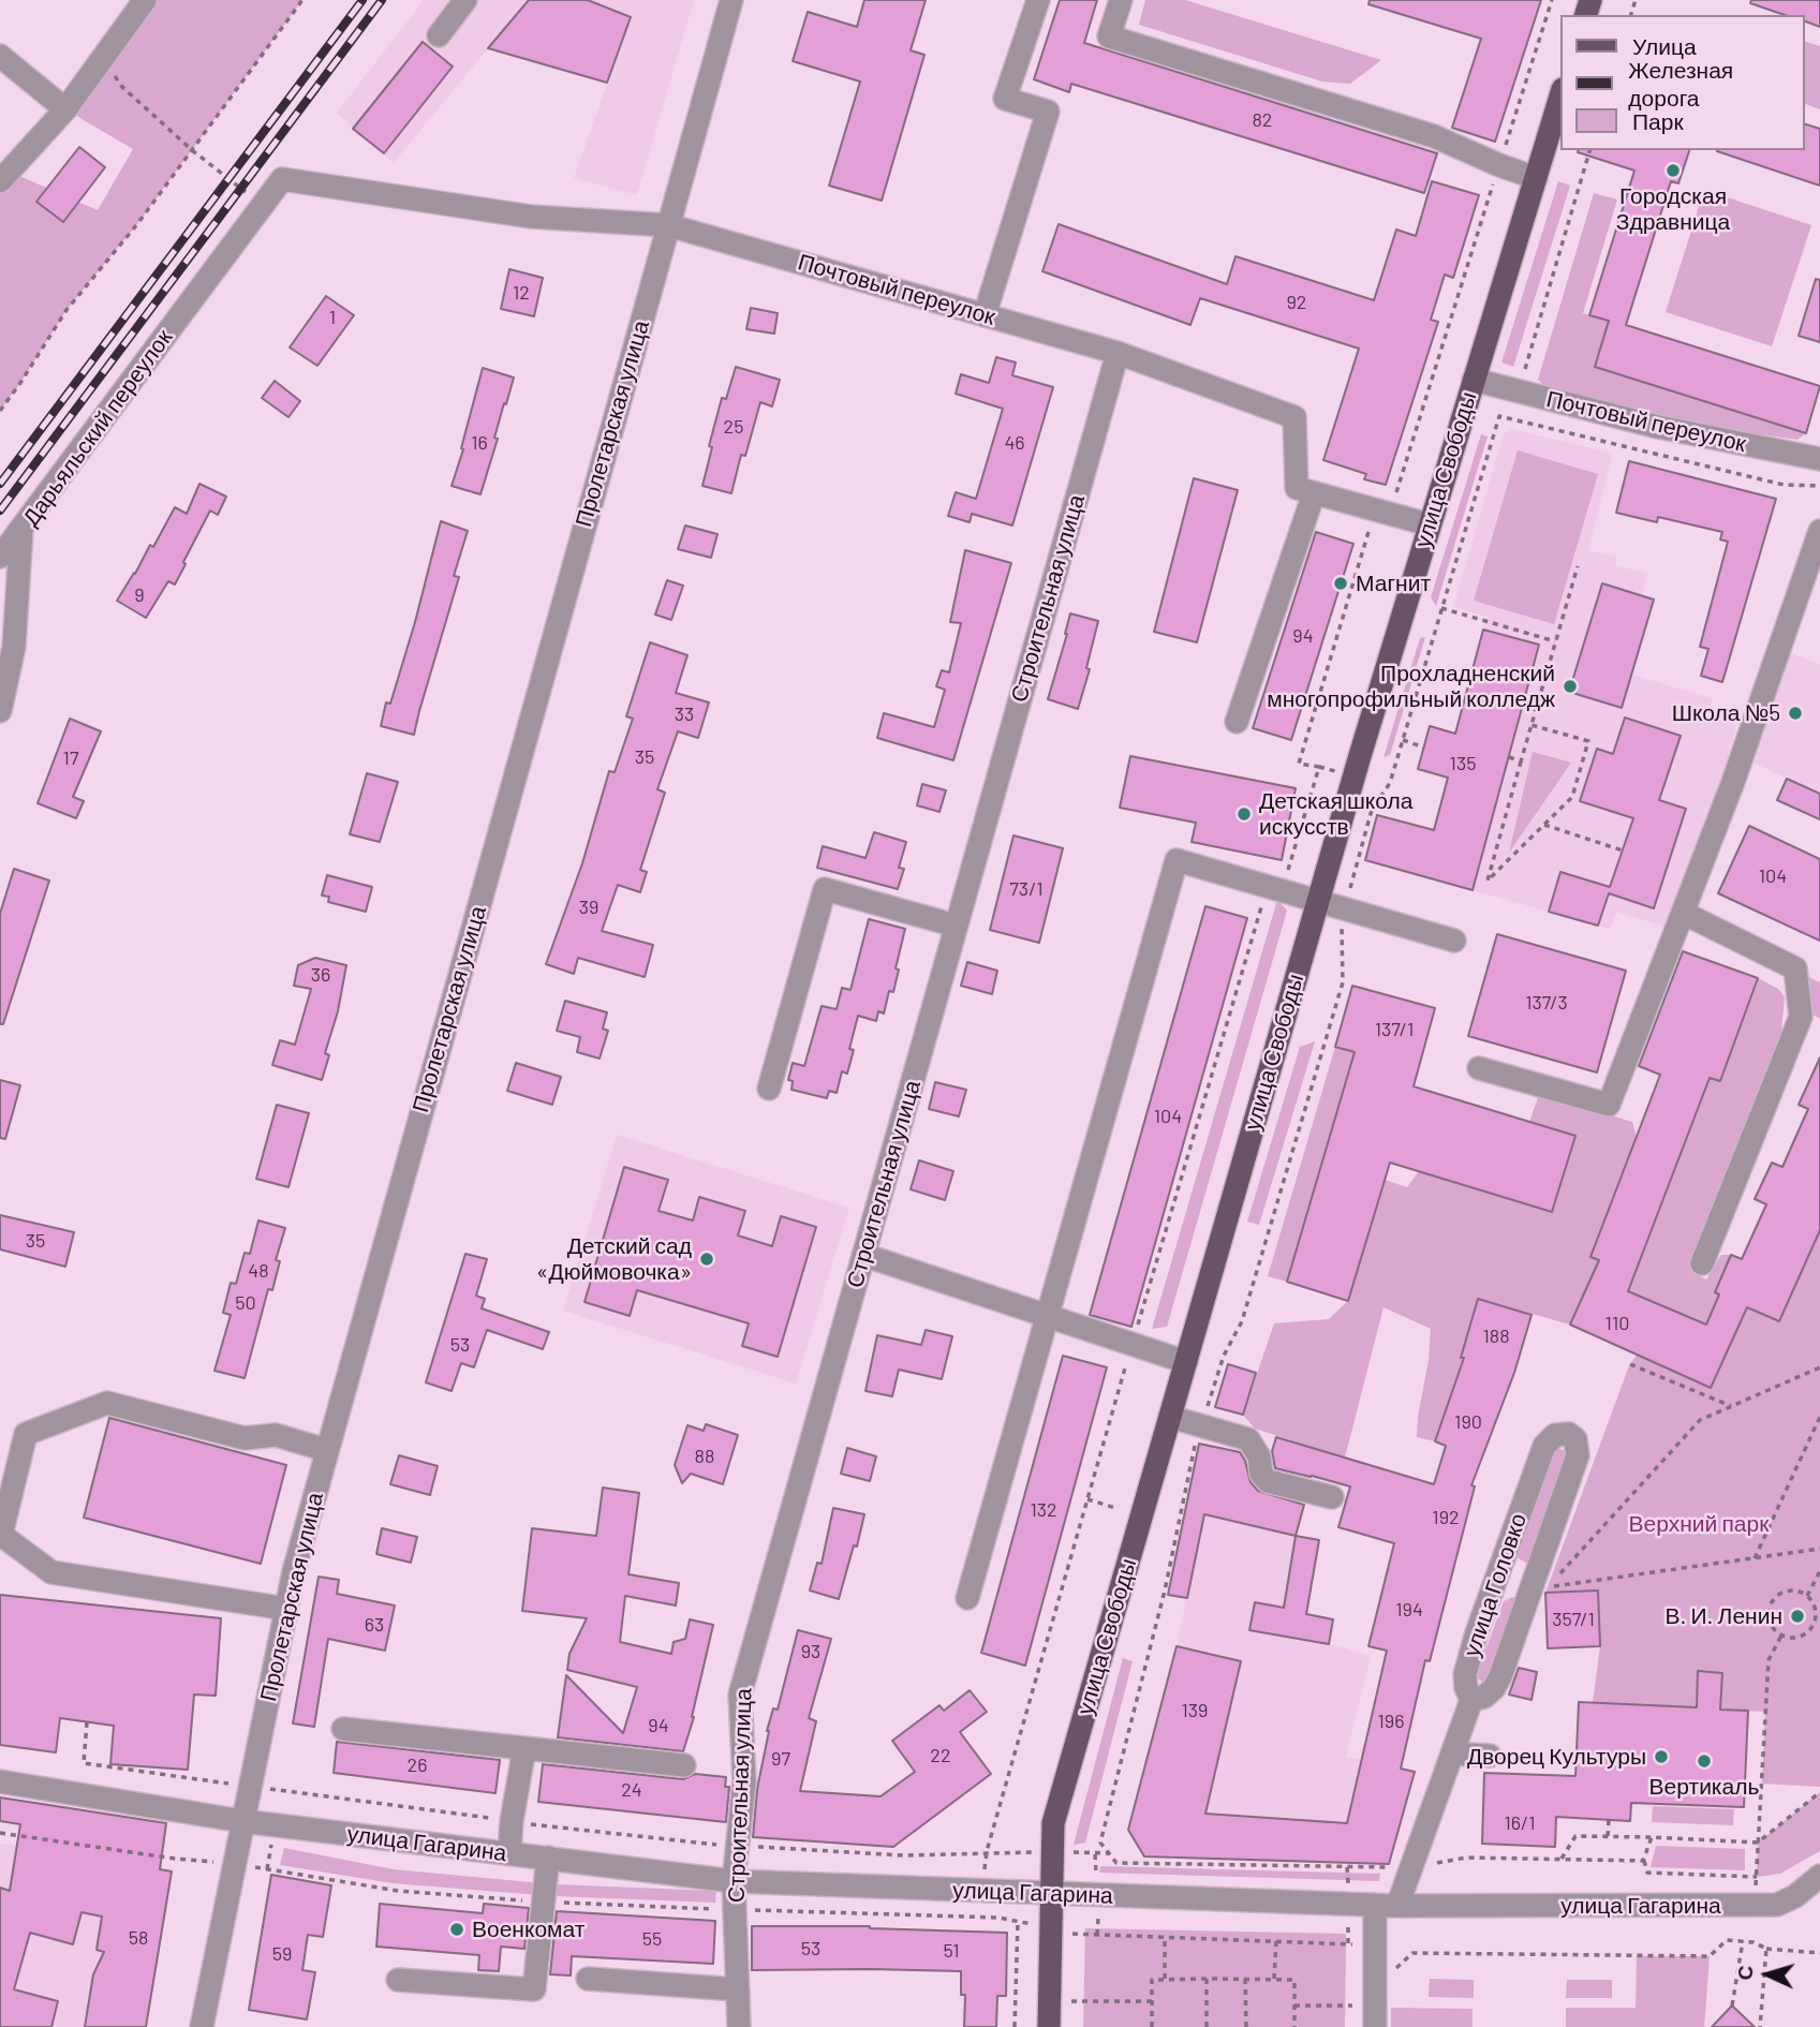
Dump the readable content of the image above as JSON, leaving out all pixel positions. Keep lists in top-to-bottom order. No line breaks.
{"streets":{"main road":["улица Свободы"],"street":["Почтовый переулок","Пролетарская улица","Дарьяльский переулок","Строительная улица","улица Головко","улица Гагарина"]},"crossings":[["Почтовый переулок","Пролетарская улица"],["Почтовый переулок","Дарьяльский переулок"],["Почтовый переулок","улица Свободы"],["Почтовый переулок","Строительная улица"],["Пролетарская улица","улица Гагарина"],["улица Свободы","улица Гагарина"],["Строительная улица","улица Гагарина"],["улица Головко","улица Гагарина"]],"parks":["Верхний парк"],"places":["Городская Здравница","Магнит","Прохладненский многопрофильный колледж","Школа №5","Детская школа искусств","Детский сад «Дюймовочка»","В. И. Ленин","Дворец Культуры","Вертикаль","Военкомат"],"house_numbers":["82","12","92","1","25","16","46","9","94","33","35","17","135","104","73/1","39","36","137/3","137/1","104","35","48","50","110","188","53","190","88","132","192","194","357/1","63","93","139","196","94","22","97","26","24","16/1","58","55","53","51","59"],"legend":["Улица","Железная дорога","Парк"],"north":"left"}
